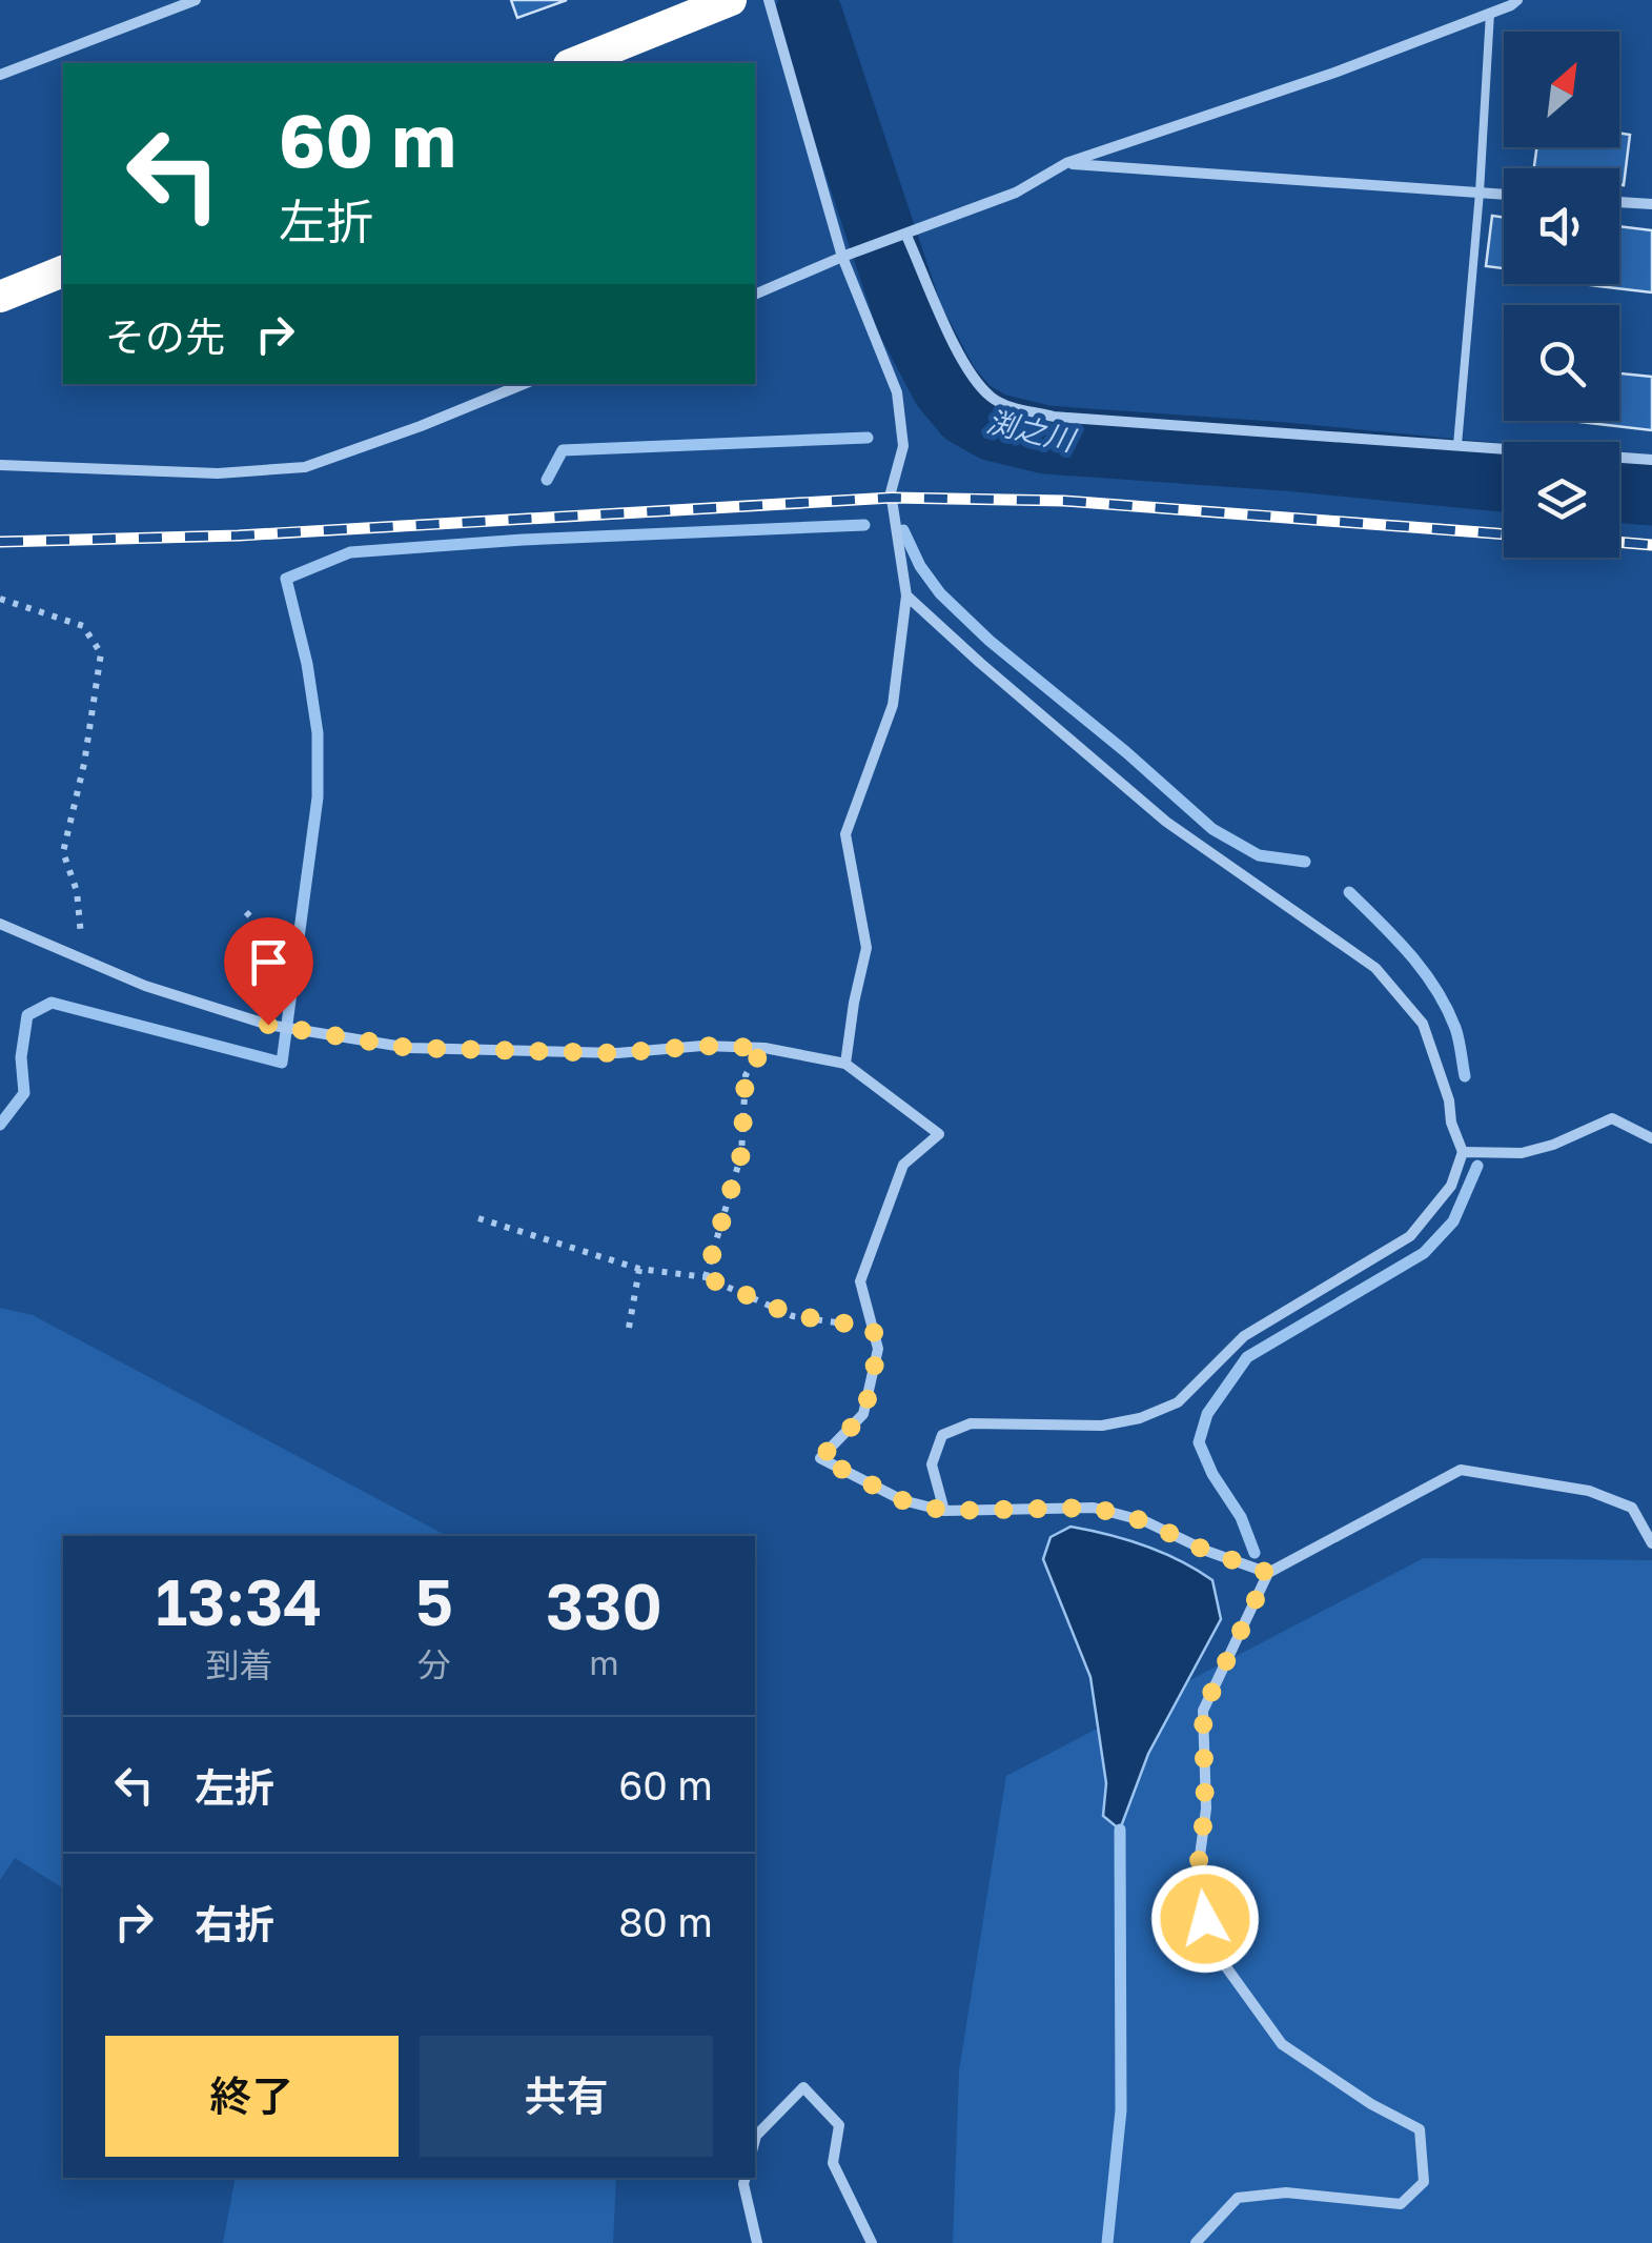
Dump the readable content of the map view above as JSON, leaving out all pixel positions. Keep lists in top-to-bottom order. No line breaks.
{"water":["渕之川"],"north":"top right","page":{"turn":["60 m","左折"],"then":"その先","eta":["13:34","到着","5","分","330","m"],"list":[{"name":"左折","value":"60 m"},{"name":"右折","value":"80 m"}],"buttons":["終了","共有"]}}
